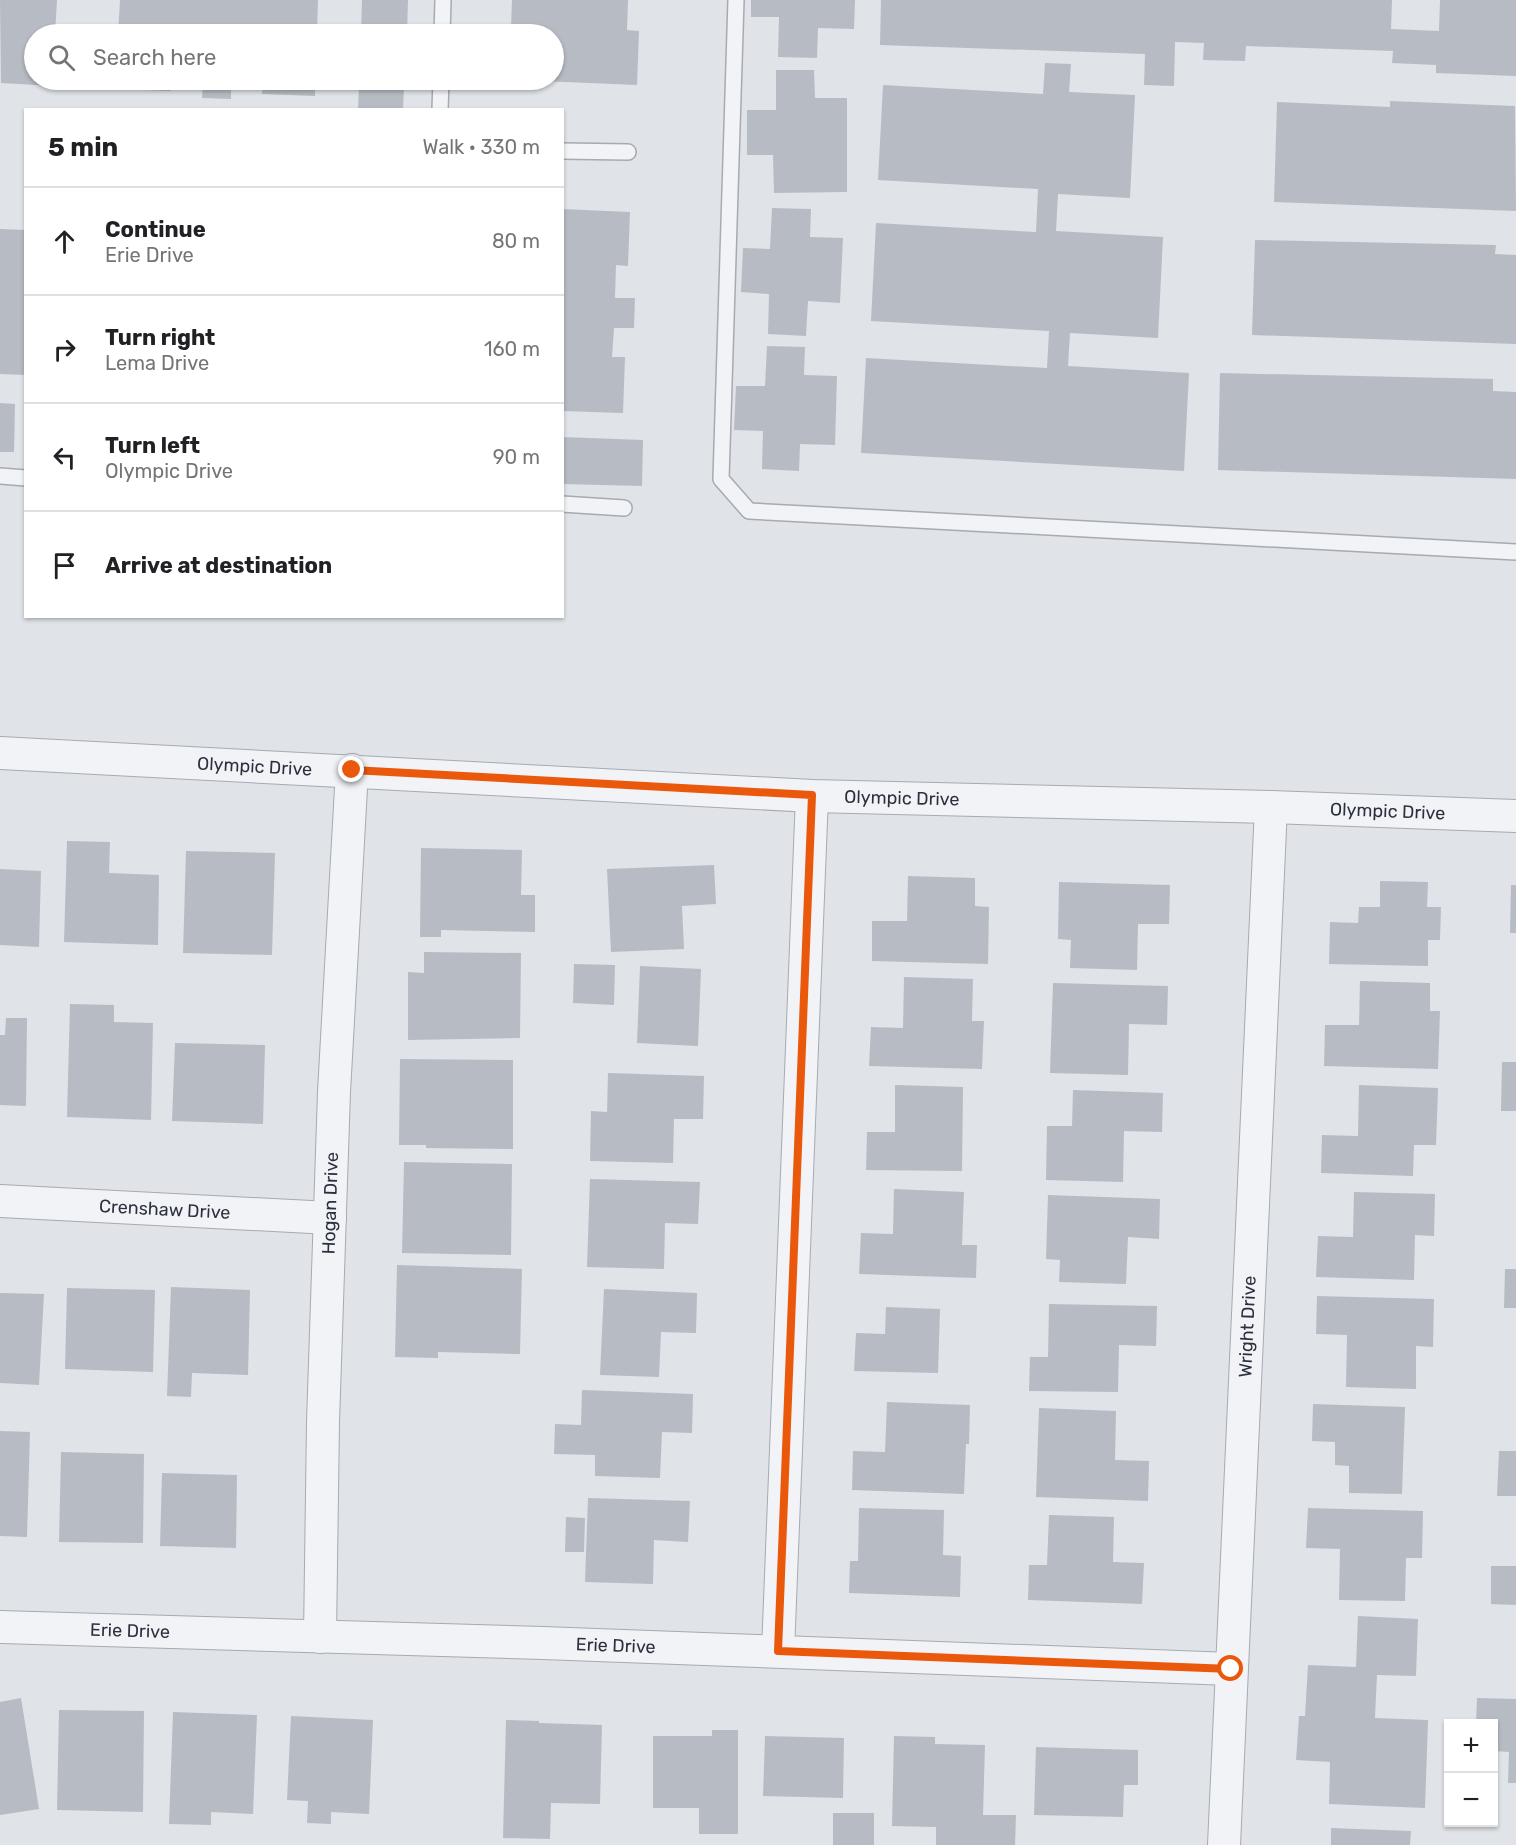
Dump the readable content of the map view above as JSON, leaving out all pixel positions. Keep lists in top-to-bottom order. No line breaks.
{"streets":{"street":["Olympic Drive","Hogan Drive","Crenshaw Drive","Wright Drive","Erie Drive"]},"crossings":[["Olympic Drive","Hogan Drive"],["Olympic Drive","Wright Drive"],["Hogan Drive","Crenshaw Drive"],["Hogan Drive","Erie Drive"],["Wright Drive","Erie Drive"]],"page":{"search":"Search here","heading":["5 min","Walk · 330 m"],"list":[["Continue","Erie Drive","80 m"],["Turn right","Lema Drive","160 m"],["Turn left","Olympic Drive","90 m"],"Arrive at destination"],"map_buttons":["+","−"]}}
